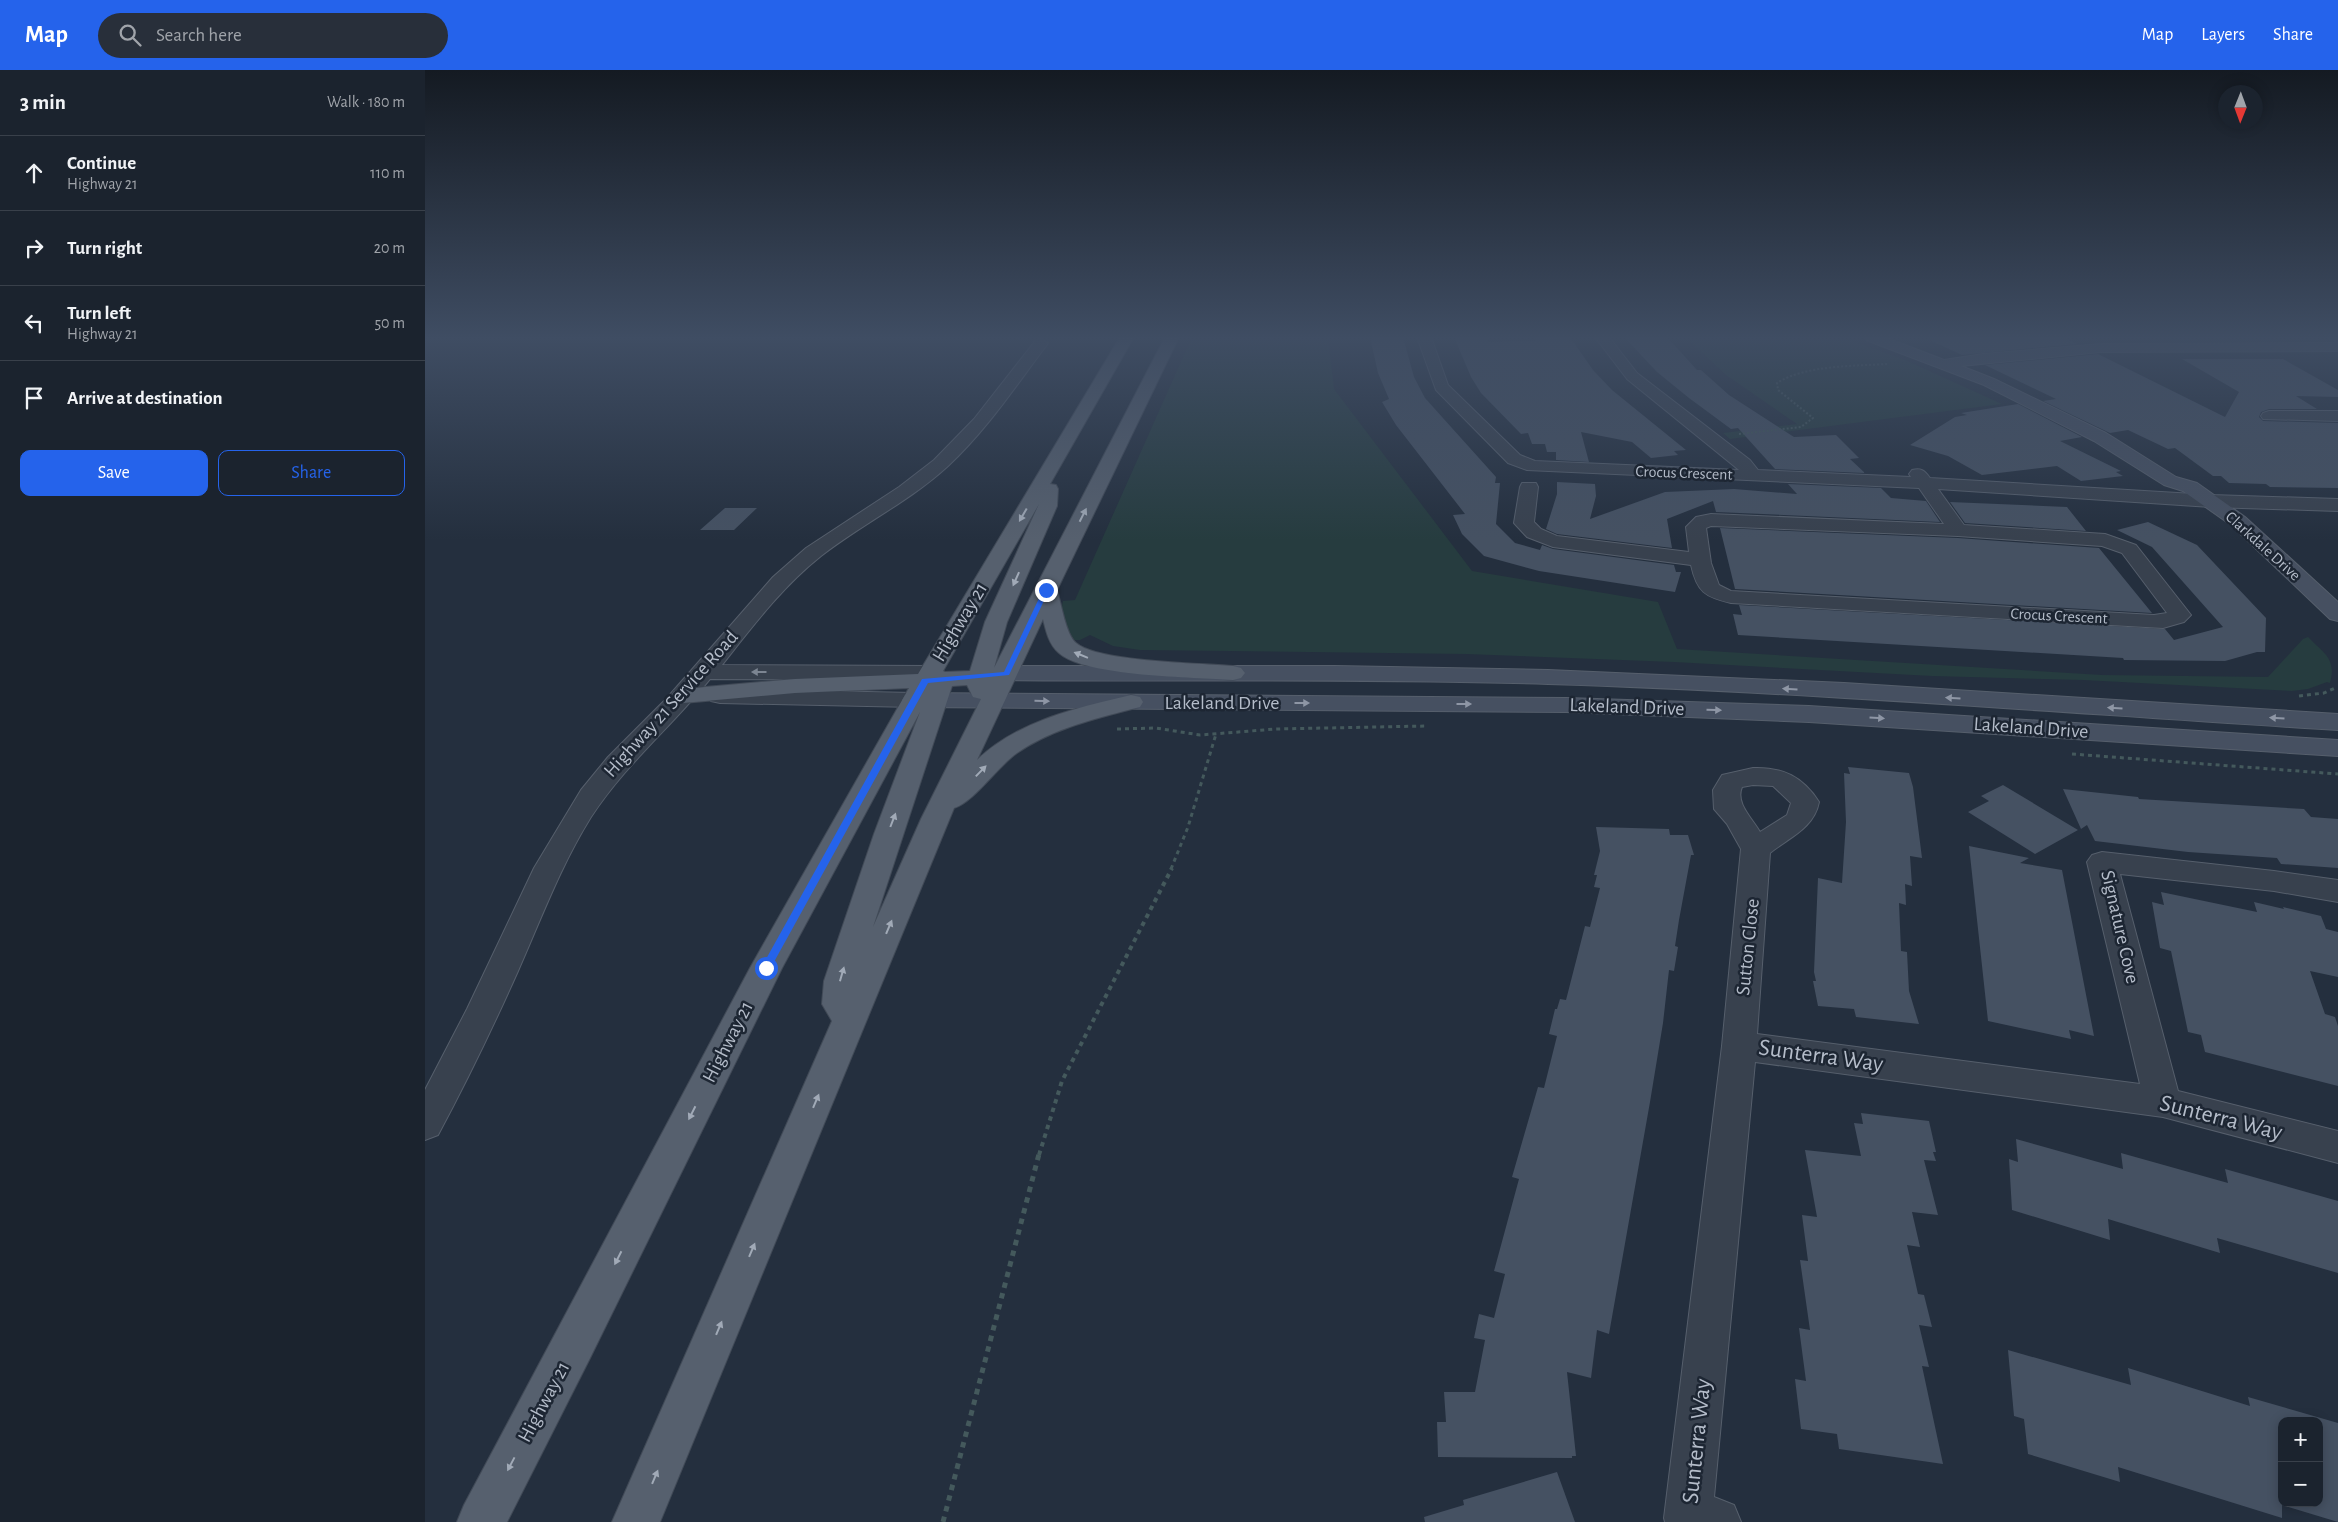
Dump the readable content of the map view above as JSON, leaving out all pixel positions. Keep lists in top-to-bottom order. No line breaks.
{"streets":{"main road":["Clarkdale Drive","Highway 21","Lakeland Drive"],"street":["Crocus Crescent","Highway 21 Service Road","Signature Cove","Sutton Close","Sunterra Way"]},"crossings":[["Crocus Crescent","Clarkdale Drive"],["Highway 21","Lakeland Drive"],["Signature Cove","Sunterra Way"],["Sutton Close","Sunterra Way"]],"north":"bottom","page":{"header":"Map","search":"Search here","nav":["Map","Layers","Share"],"heading":["3 min","Walk · 180 m"],"list":[["Continue","Highway 21","110 m"],["Turn right","20 m"],["Turn left","Highway 21","50 m"],"Arrive at destination"],"buttons":["Save","Share"],"map_buttons":["+","−"]}}
